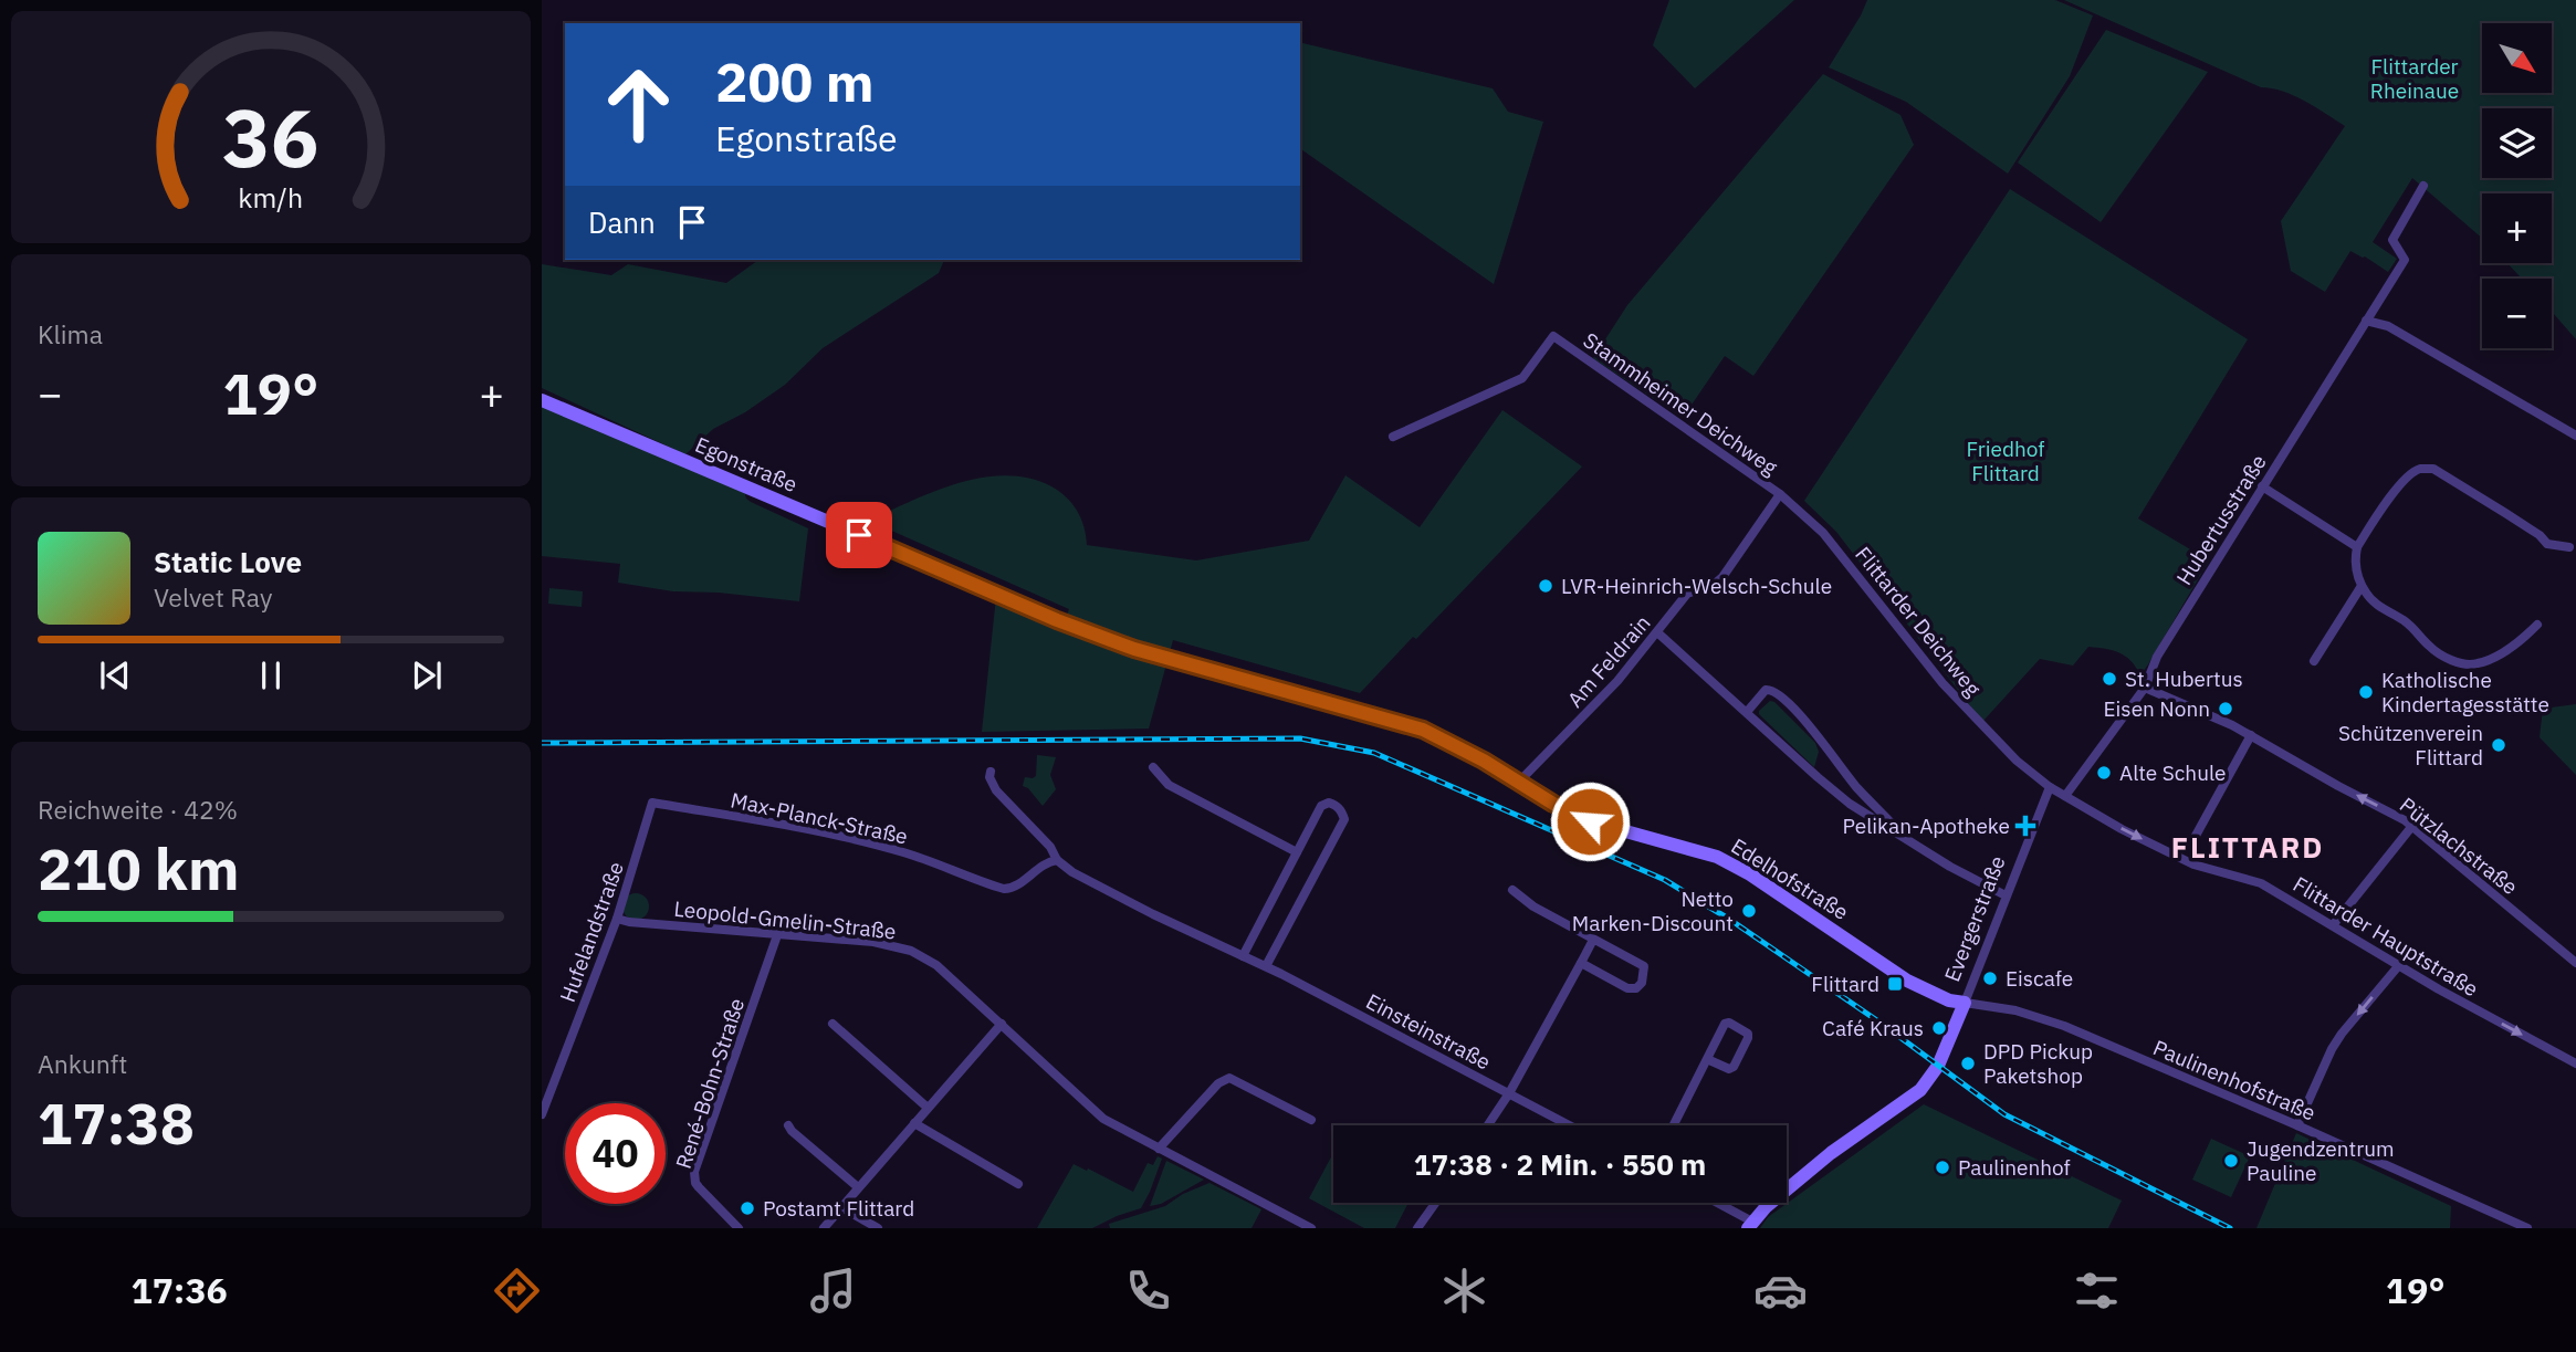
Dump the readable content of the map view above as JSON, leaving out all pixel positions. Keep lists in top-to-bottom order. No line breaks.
{"streets":{"street":["Stammheimer Deichweg","Egonstraße","Hubertusstraße","Flittarder Deichweg","Am Feldrain","Max-Planck-Straße","Pützlachstraße","Edelhofstraße","Evergerstraße","Leopold-Gmelin-Straße","Hufelandstraße","Flittarder Hauptstraße","Einsteinstraße","Paulinenhofstraße","René-Bohn-Straße"]},"crossings":[["Stammheimer Deichweg","Flittarder Deichweg"],["Stammheimer Deichweg","Am Feldrain"],["Egonstraße","Edelhofstraße"],["Hubertusstraße","Pützlachstraße"],["Hubertusstraße","Flittarder Hauptstraße"],["Flittarder Deichweg","Evergerstraße"],["Flittarder Deichweg","Flittarder Hauptstraße"],["Am Feldrain","Edelhofstraße"],["Max-Planck-Straße","Hufelandstraße"],["Max-Planck-Straße","Einsteinstraße"],["Edelhofstraße","Evergerstraße"],["Edelhofstraße","Paulinenhofstraße"],["Evergerstraße","Flittarder Hauptstraße"],["Evergerstraße","Paulinenhofstraße"],["Leopold-Gmelin-Straße","Hufelandstraße"],["Leopold-Gmelin-Straße","René-Bohn-Straße"]],"one_way":["Pützlachstraße","Flittarder Hauptstraße"],"districts":["FLITTARD"],"parks":["Flittarder Rheinaue","Friedhof Flittard"],"places":{"other":["LVR-Heinrich-Welsch-Schule","St. Hubertus","Katholische Kindertagesstätte","Eisen Nonn","Schützenverein Flittard","Alte Schule","Netto Marken-Discount","Eiscafe","Café Kraus","DPD Pickup Paketshop","Jugendzentrum Pauline","Paulinenhof","Postamt Flittard"],"health":["Pelikan-Apotheke"],"transit":["Flittard"]},"north":"bottom right","page":{"map_buttons":["+","−"],"turn":["200 m","Egonstraße"],"then":"Dann","tile":["Klima",["Reichweite · 42%","210 km"],["Ankunft","17:38"]],"heat":["−","19°","+"],"song":["Static Love","Velvet Ray"],"limit":"40","trip":"17:38 · 2 Min. · 550 m","tabs":["17:36","19°"],"gauge":["36","km/h"]}}
